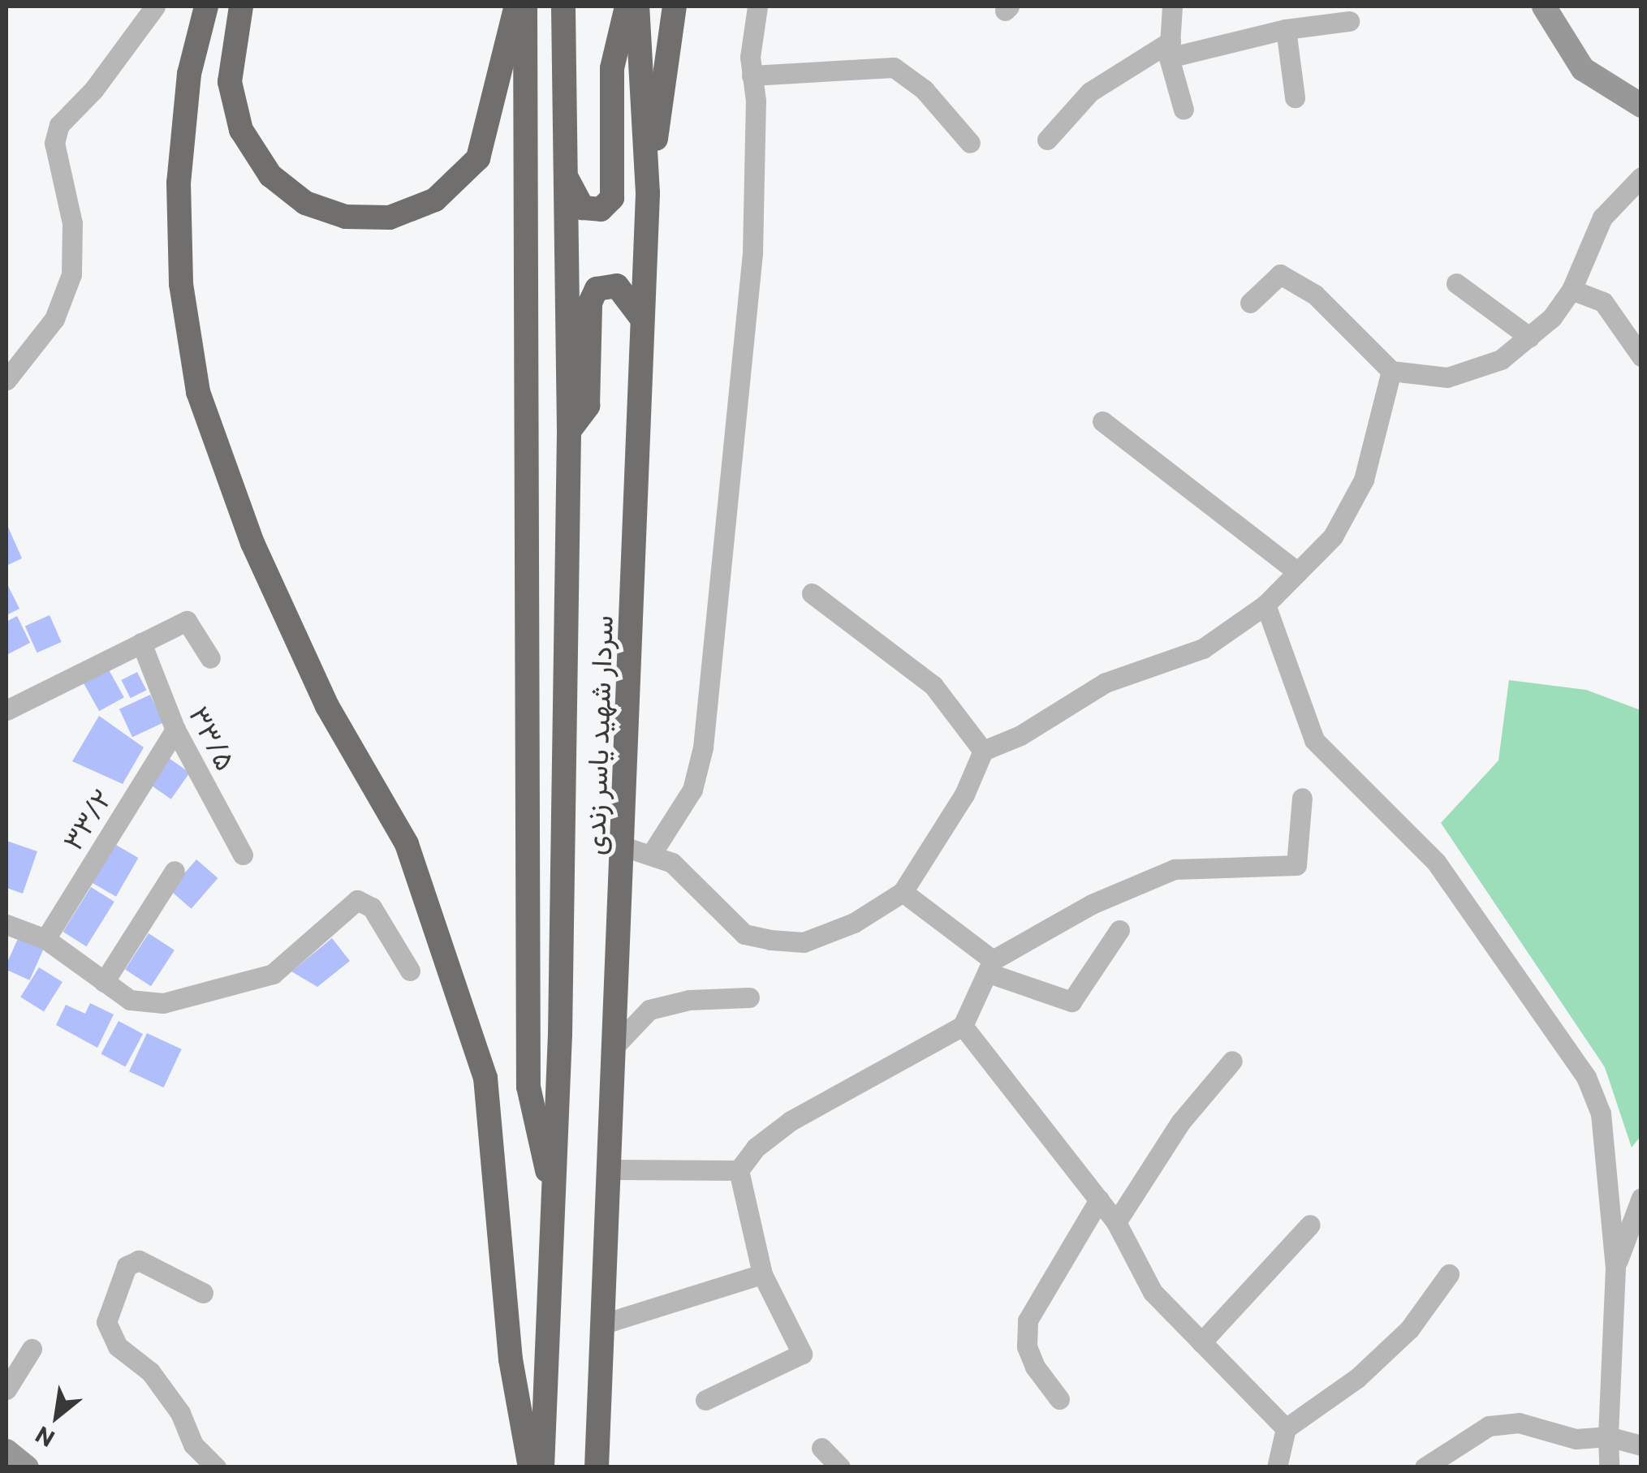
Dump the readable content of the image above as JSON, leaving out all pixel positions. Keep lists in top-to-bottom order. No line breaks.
{"streets":{"highway":["سردار شهید یاسر زندی"],"street":["۳۳/۵","۳۳/۲"]},"crossings":[["۳۳/۵","۳۳/۲"]],"north":"bottom left"}
